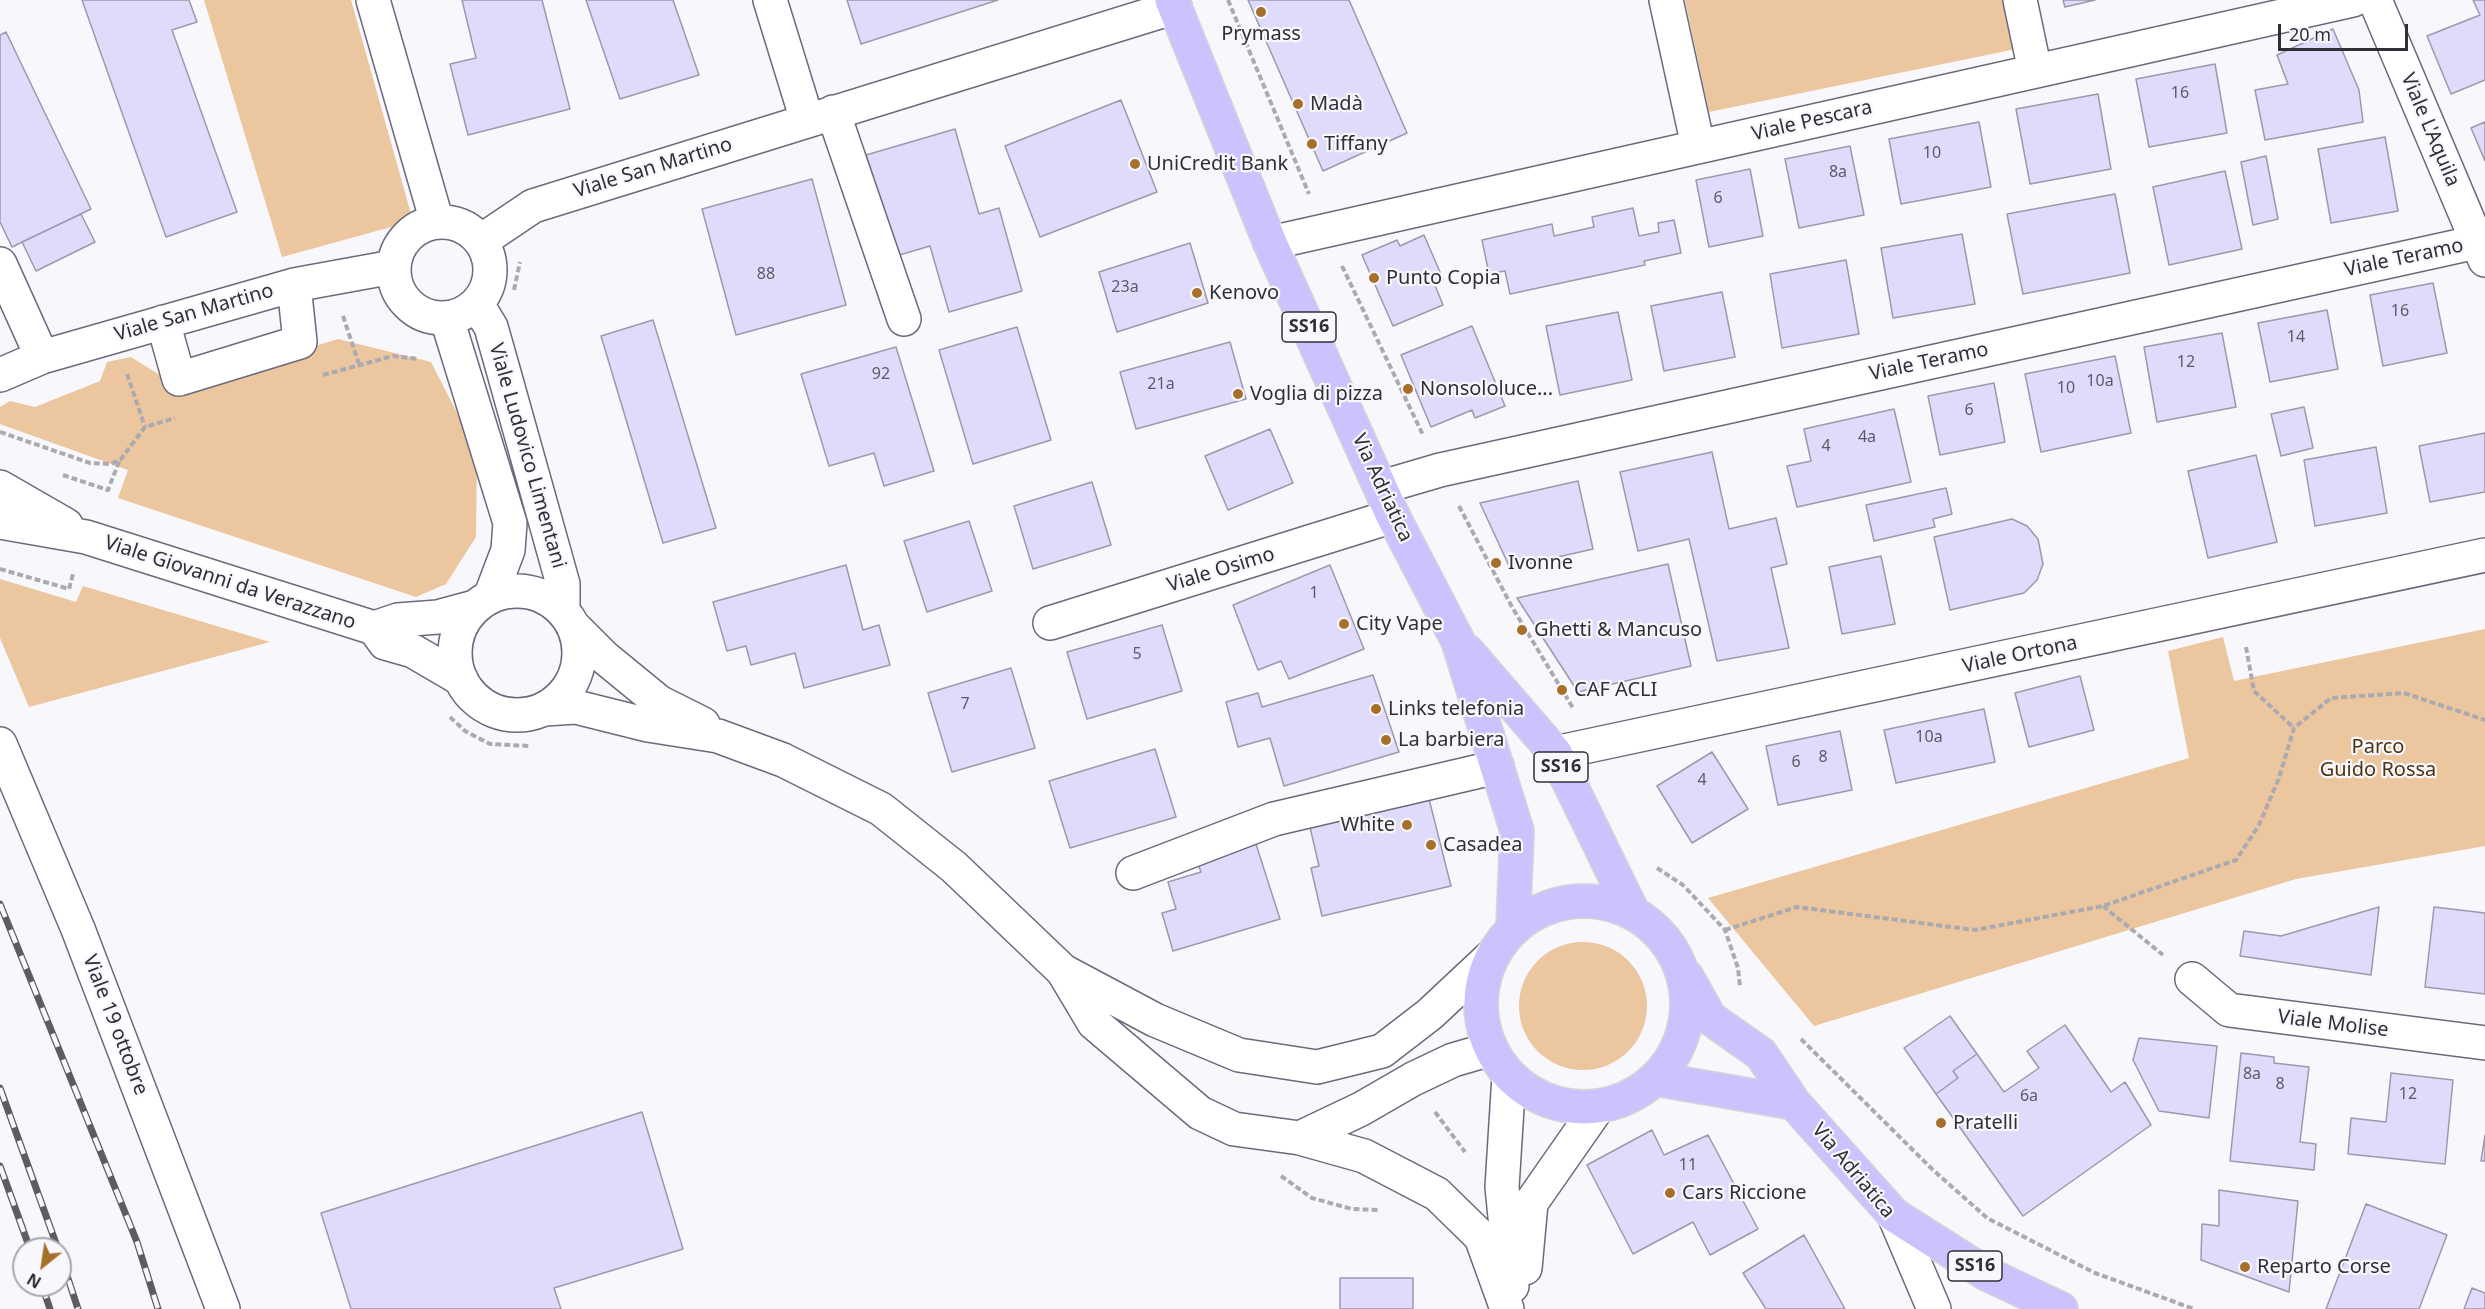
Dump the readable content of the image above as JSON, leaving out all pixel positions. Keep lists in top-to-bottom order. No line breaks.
{"streets":{"main road":["SS16","Via Adriatica"],"street":["Viale Pescara","Viale L'Aquila","Viale San Martino","Viale Teramo","Viale Ludovico Limentani","Viale Osimo","Viale Giovanni da Verazzano","Viale Ortona","Viale Molise","Viale 19 ottobre"]},"crossings":[["Viale Pescara","Via Adriatica"],["Viale L'Aquila","Viale Teramo"],["Viale San Martino","Viale Ludovico Limentani"],["Viale San Martino","Via Adriatica"],["Viale Teramo","Via Adriatica"],["Viale Teramo","Viale Osimo"],["SS16","Via Adriatica"],["Viale Ludovico Limentani","Viale Giovanni da Verazzano"],["Via Adriatica","Viale Osimo"],["Via Adriatica","Viale Ortona"]],"parks":["Parco Guido Rossa"],"places":["Prymass","Madà","Tiffany","UniCredit Bank","Punto Copia","Kenovo","Nonsololuce...","Voglia di pizza","Ivonne","City Vape","Ghetti & Mancuso","CAF ACLI","Links telefonia","La barbiera","White","Casadea","Pratelli","Cars Riccione","Reparto Corse"],"house_numbers":["16","10","8a","6","88","23a","16","14","12","92","10a","21a","10","6","4a","4","1","5","7","10a","8","6","4","8a","8","12","6a","11"],"scale_bar":"20 m","north":"bottom left"}
